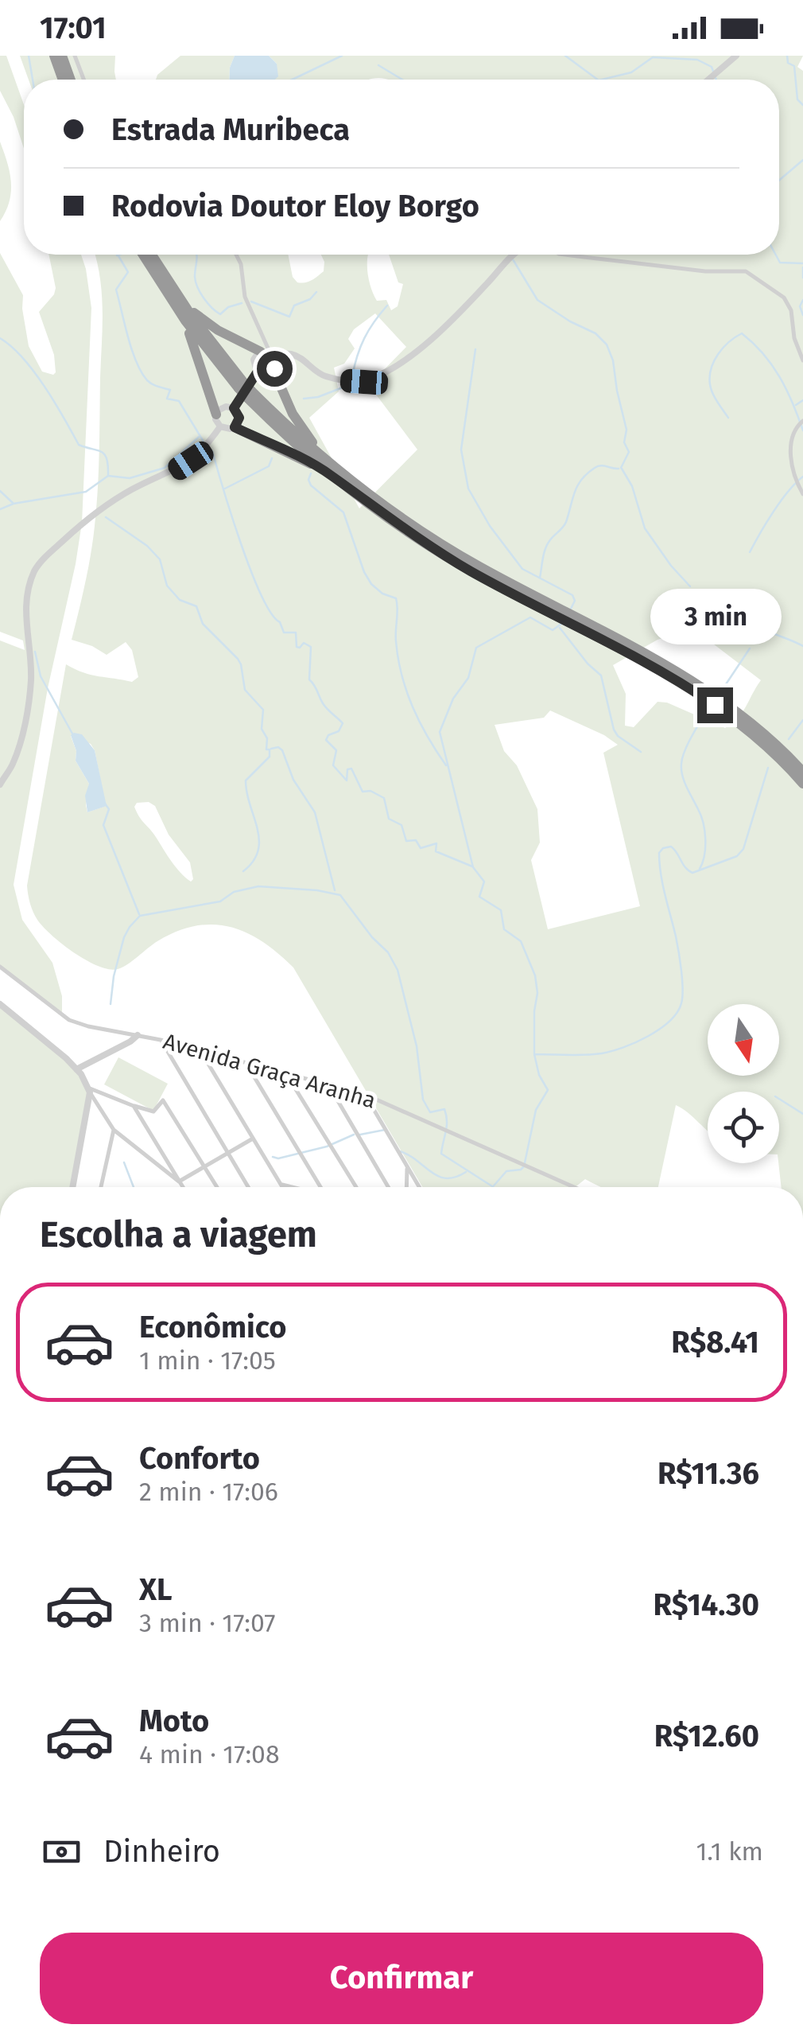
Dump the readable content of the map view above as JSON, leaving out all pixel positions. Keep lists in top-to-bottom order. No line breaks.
{"streets":{"street":["Avenida Graça Aranha"]},"north":"bottom","page":{"status":"17:01","banner":["Estrada Muribeca","Rodovia Doutor Eloy Borgo"],"bubble":"3 min","heading":"Escolha a viagem","list":[{"name":"Econômico","note":"1 min · 17:05","value":"R$8.41"},{"name":"Conforto","note":"2 min · 17:06","value":"R$11.36"},{"name":"XL","note":"3 min · 17:07","value":"R$14.30"},{"name":"Moto","note":"4 min · 17:08","value":"R$12.60"}],"pay":["Dinheiro","1.1 km"],"buttons":"Confirmar"}}
